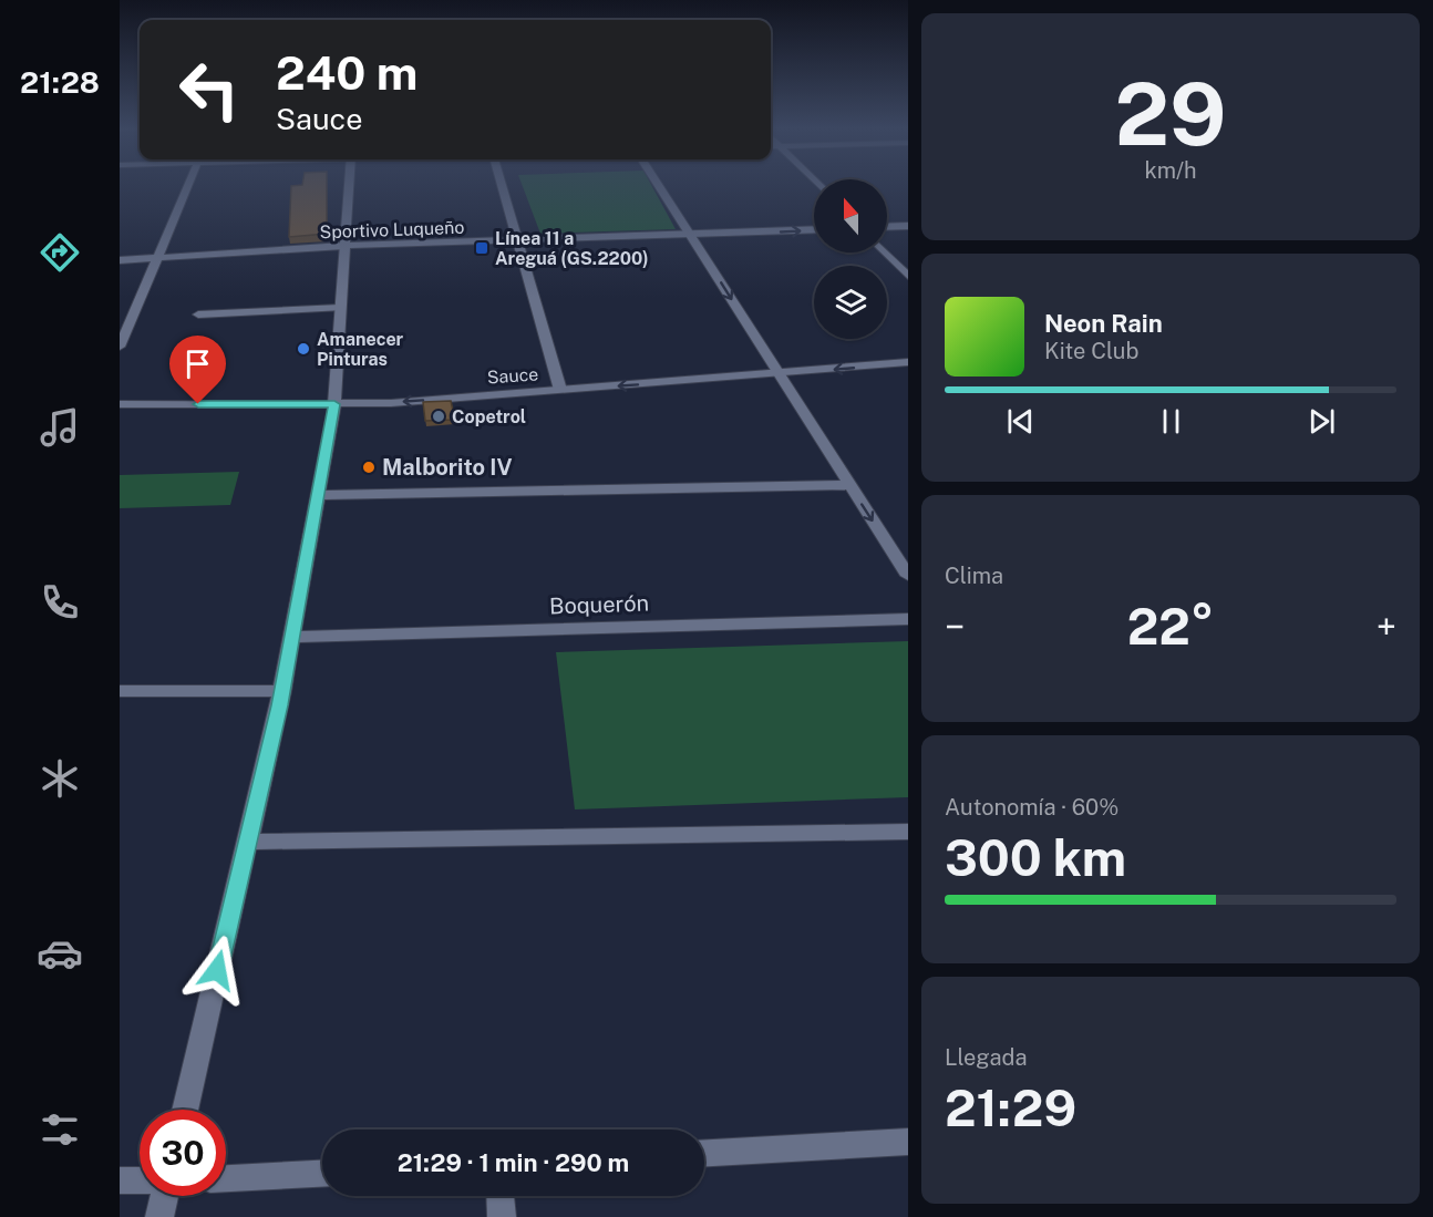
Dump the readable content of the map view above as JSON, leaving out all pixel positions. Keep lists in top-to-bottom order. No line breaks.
{"streets":{"street":["Sportivo Luqueño","Sauce","Boquerón"]},"places":{"transit":["Línea 11 a Areguá (GS.2200)"],"other":["Amanecer Pinturas","Copetrol","Malborito IV"]},"north":"top","page":{"tabs":"21:28","tile":[["29","km/h"],"Clima",["Autonomía · 60%","300 km"],["Llegada","21:29"]],"turn":["240 m","Sauce"],"song":["Neon Rain","Kite Club"],"heat":["−","22°","+"],"limit":"30","trip":"21:29 · 1 min · 290 m"}}
